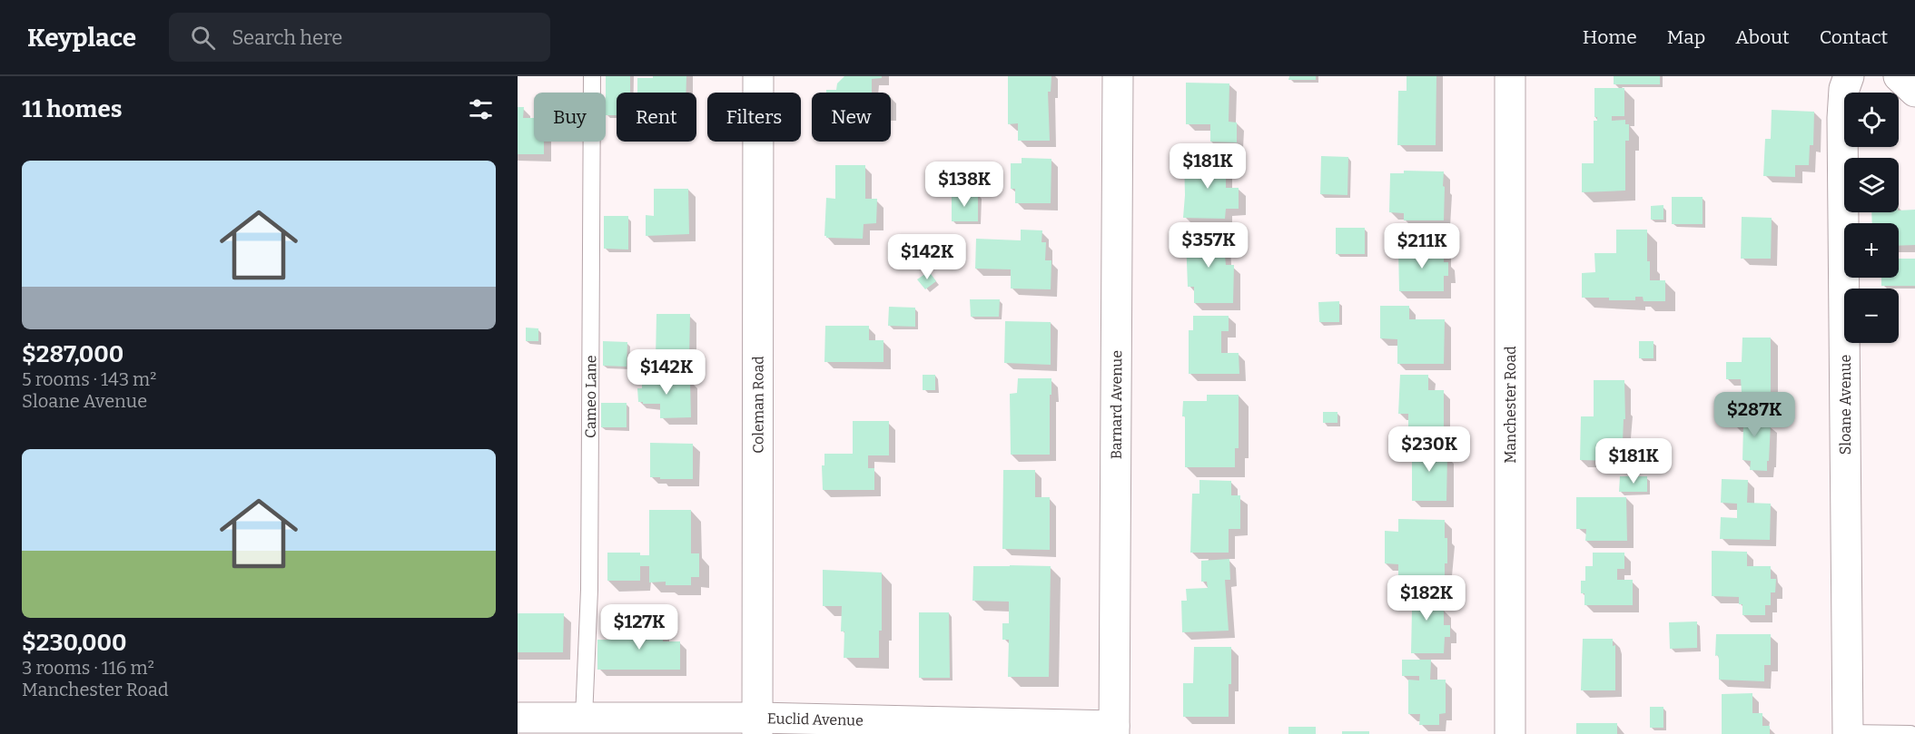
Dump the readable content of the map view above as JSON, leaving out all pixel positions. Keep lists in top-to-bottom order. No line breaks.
{"streets":{"street":["Barnard Avenue","Manchester Road","Sloane Avenue","Coleman Road","Euclid Avenue"],"lane":["Cameo Lane"]},"crossings":[["Cameo Lane","Euclid Avenue"],["Barnard Avenue","Euclid Avenue"],["Coleman Road","Euclid Avenue"]],"page":{"header":"Keyplace","search":"Search here","nav":["Home","Map","About","Contact"],"heading":"11 homes","map_buttons":["+","−"],"chip":["Buy","Rent","Filters","New"],"list":[{"name":"$287,000","note":"5 rooms · 143 m² · Sloane Avenue"},{"name":"$230,000","note":"3 rooms · 116 m² · Manchester Road"}],"price":["$181K","$138K","$357K","$211K","$142K","$142K","$287K","$230K","$181K","$182K","$127K"]}}
